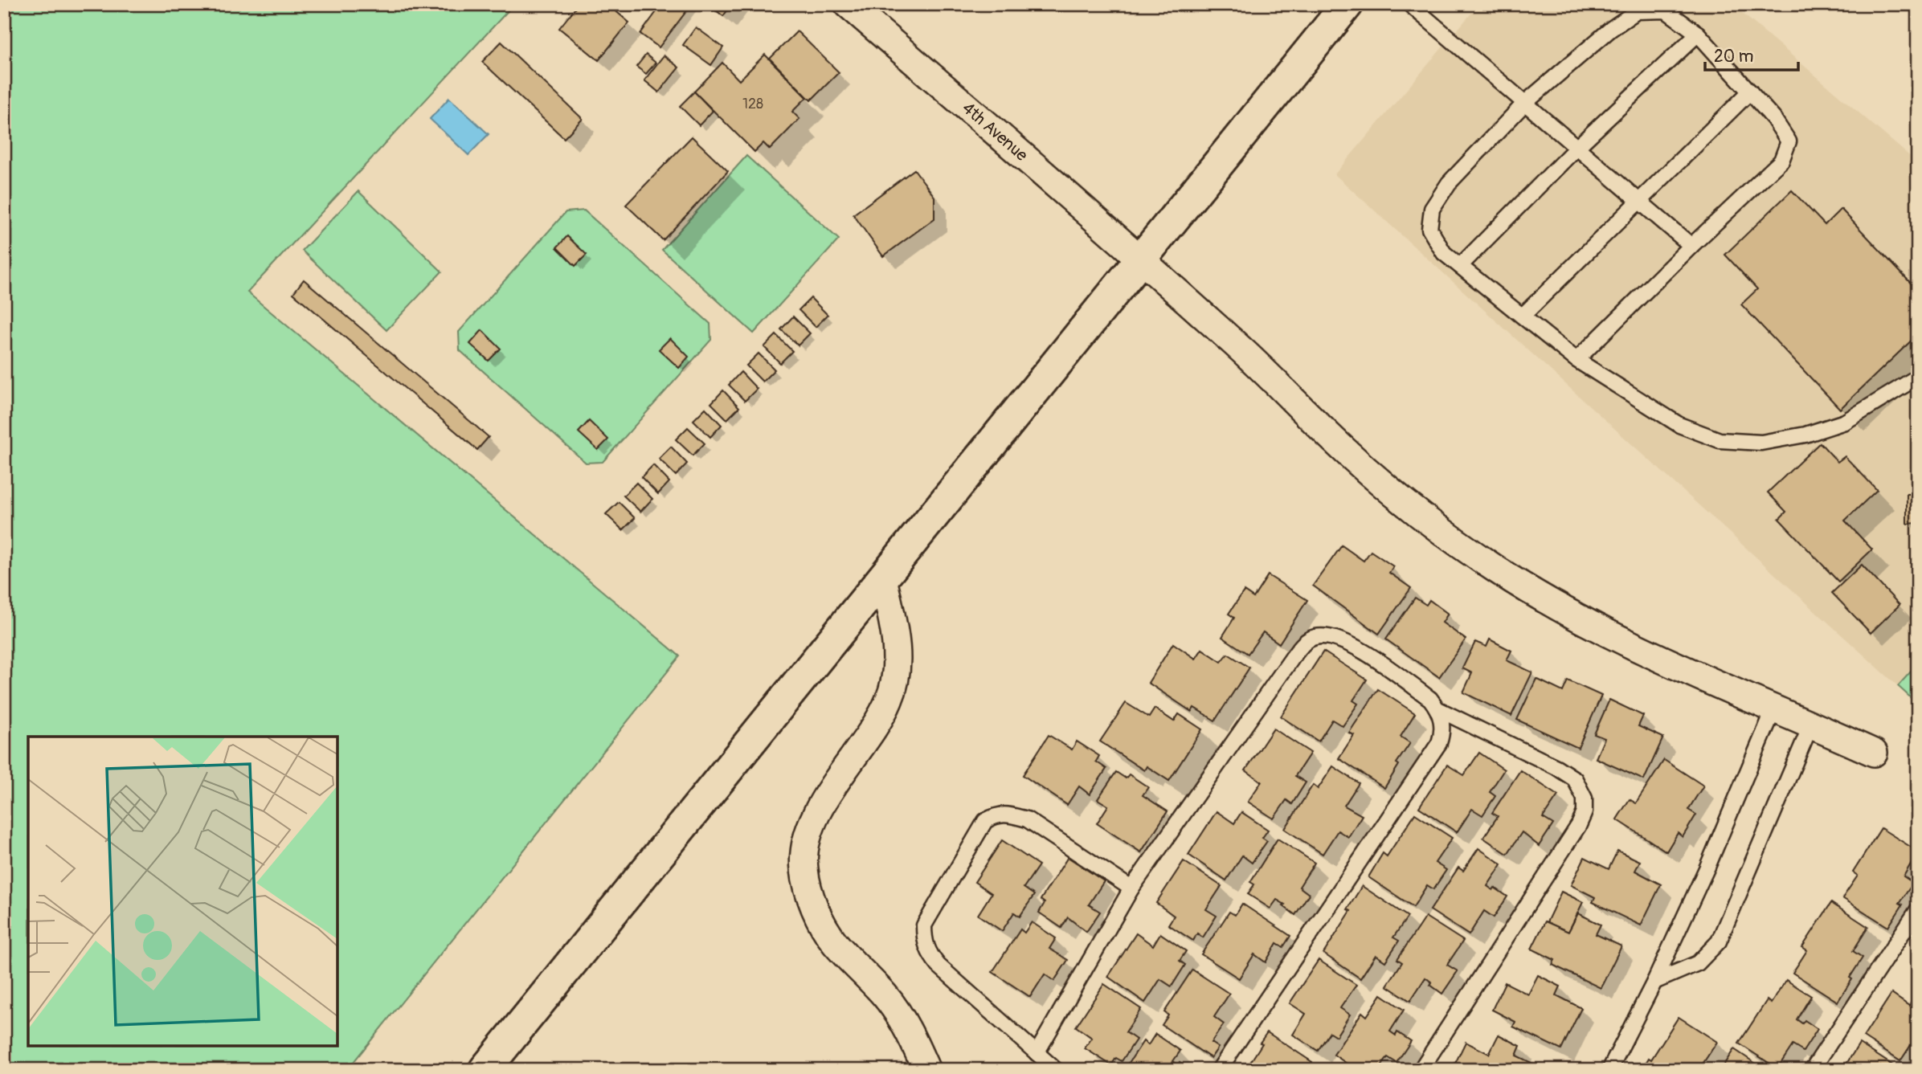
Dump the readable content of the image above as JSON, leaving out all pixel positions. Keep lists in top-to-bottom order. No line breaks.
{"streets":{"street":["4th Avenue"]},"house_numbers":["128"],"scale_bar":"20 m"}
